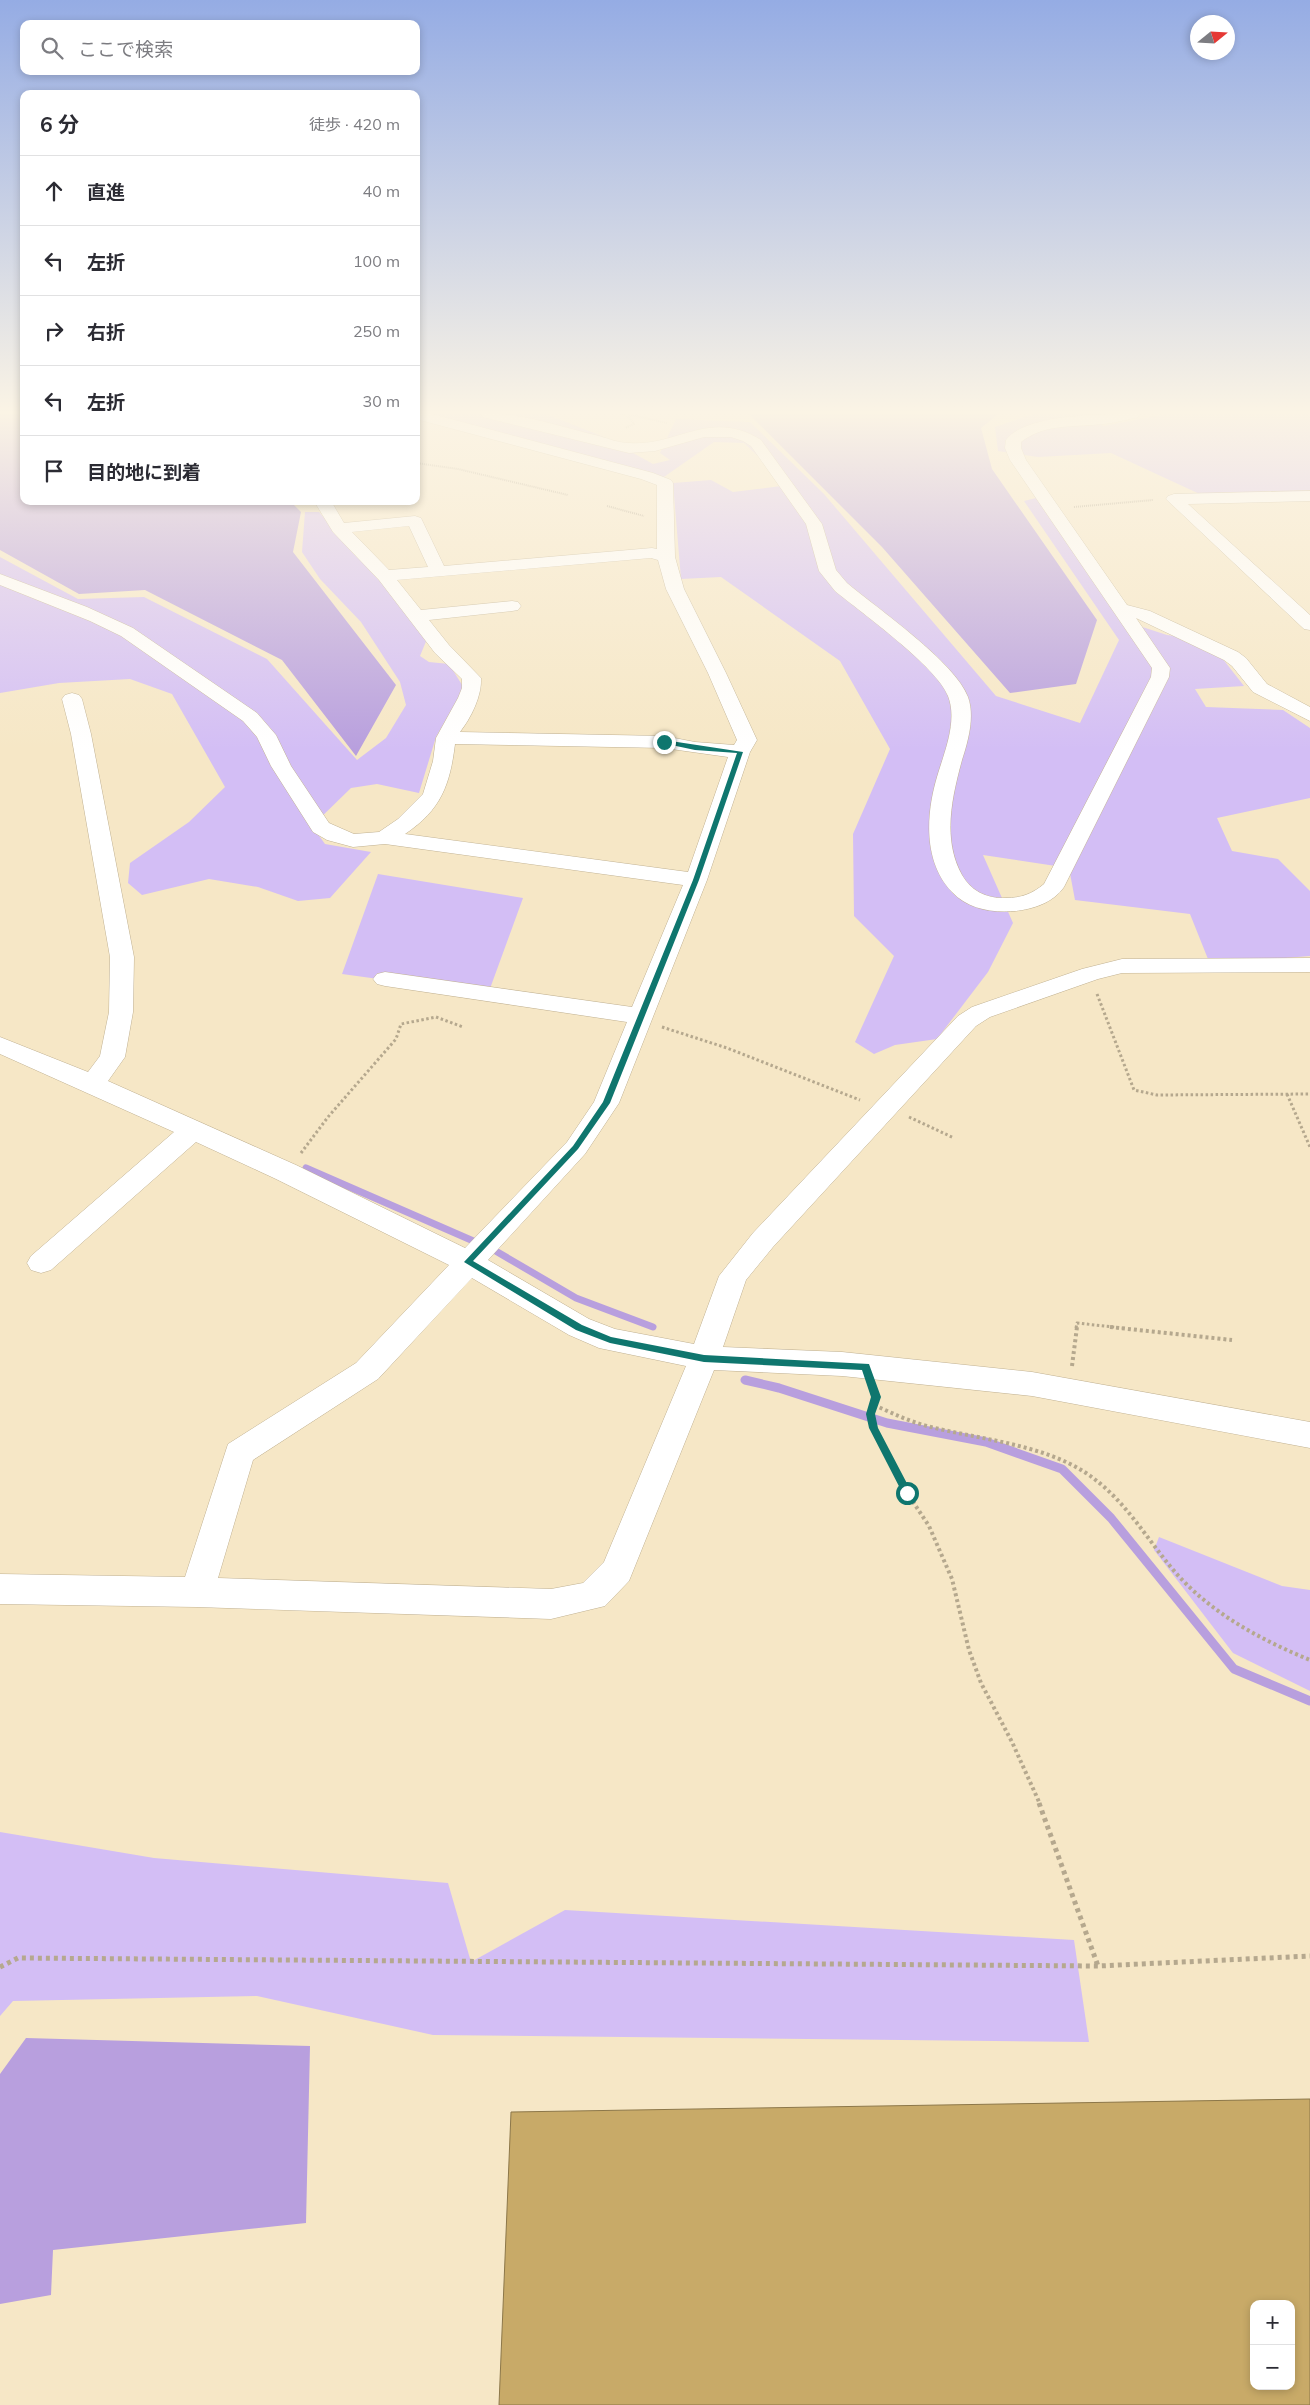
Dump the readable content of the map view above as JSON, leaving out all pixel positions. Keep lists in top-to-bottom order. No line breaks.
{"north":"right","page":{"search":"ここで検索","heading":["6 分","徒歩 · 420 m"],"list":[["直進","40 m"],["左折","100 m"],["右折","250 m"],["左折","30 m"],"目的地に到着"],"map_buttons":["+","−"]}}
